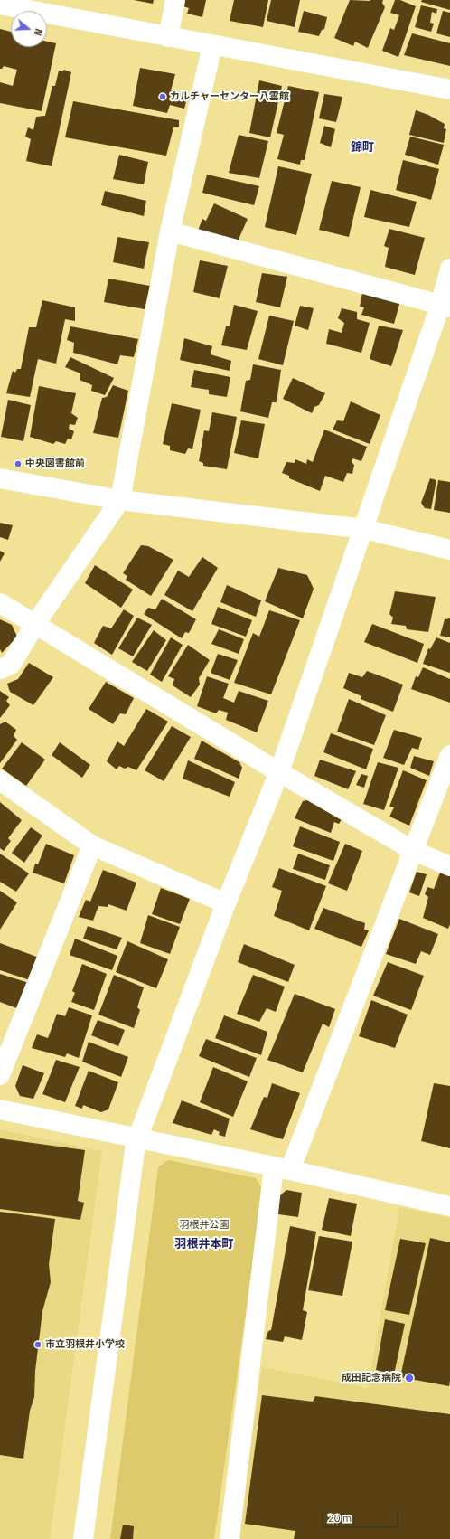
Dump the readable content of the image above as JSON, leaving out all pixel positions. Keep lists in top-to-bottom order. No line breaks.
{"districts":["錦町","羽根井本町"],"parks":["羽根井公園"],"places":["カルチャーセンター八雲館","中央図書館前","市立羽根井小学校","成田記念病院"],"scale_bar":"20 m","north":"right"}
